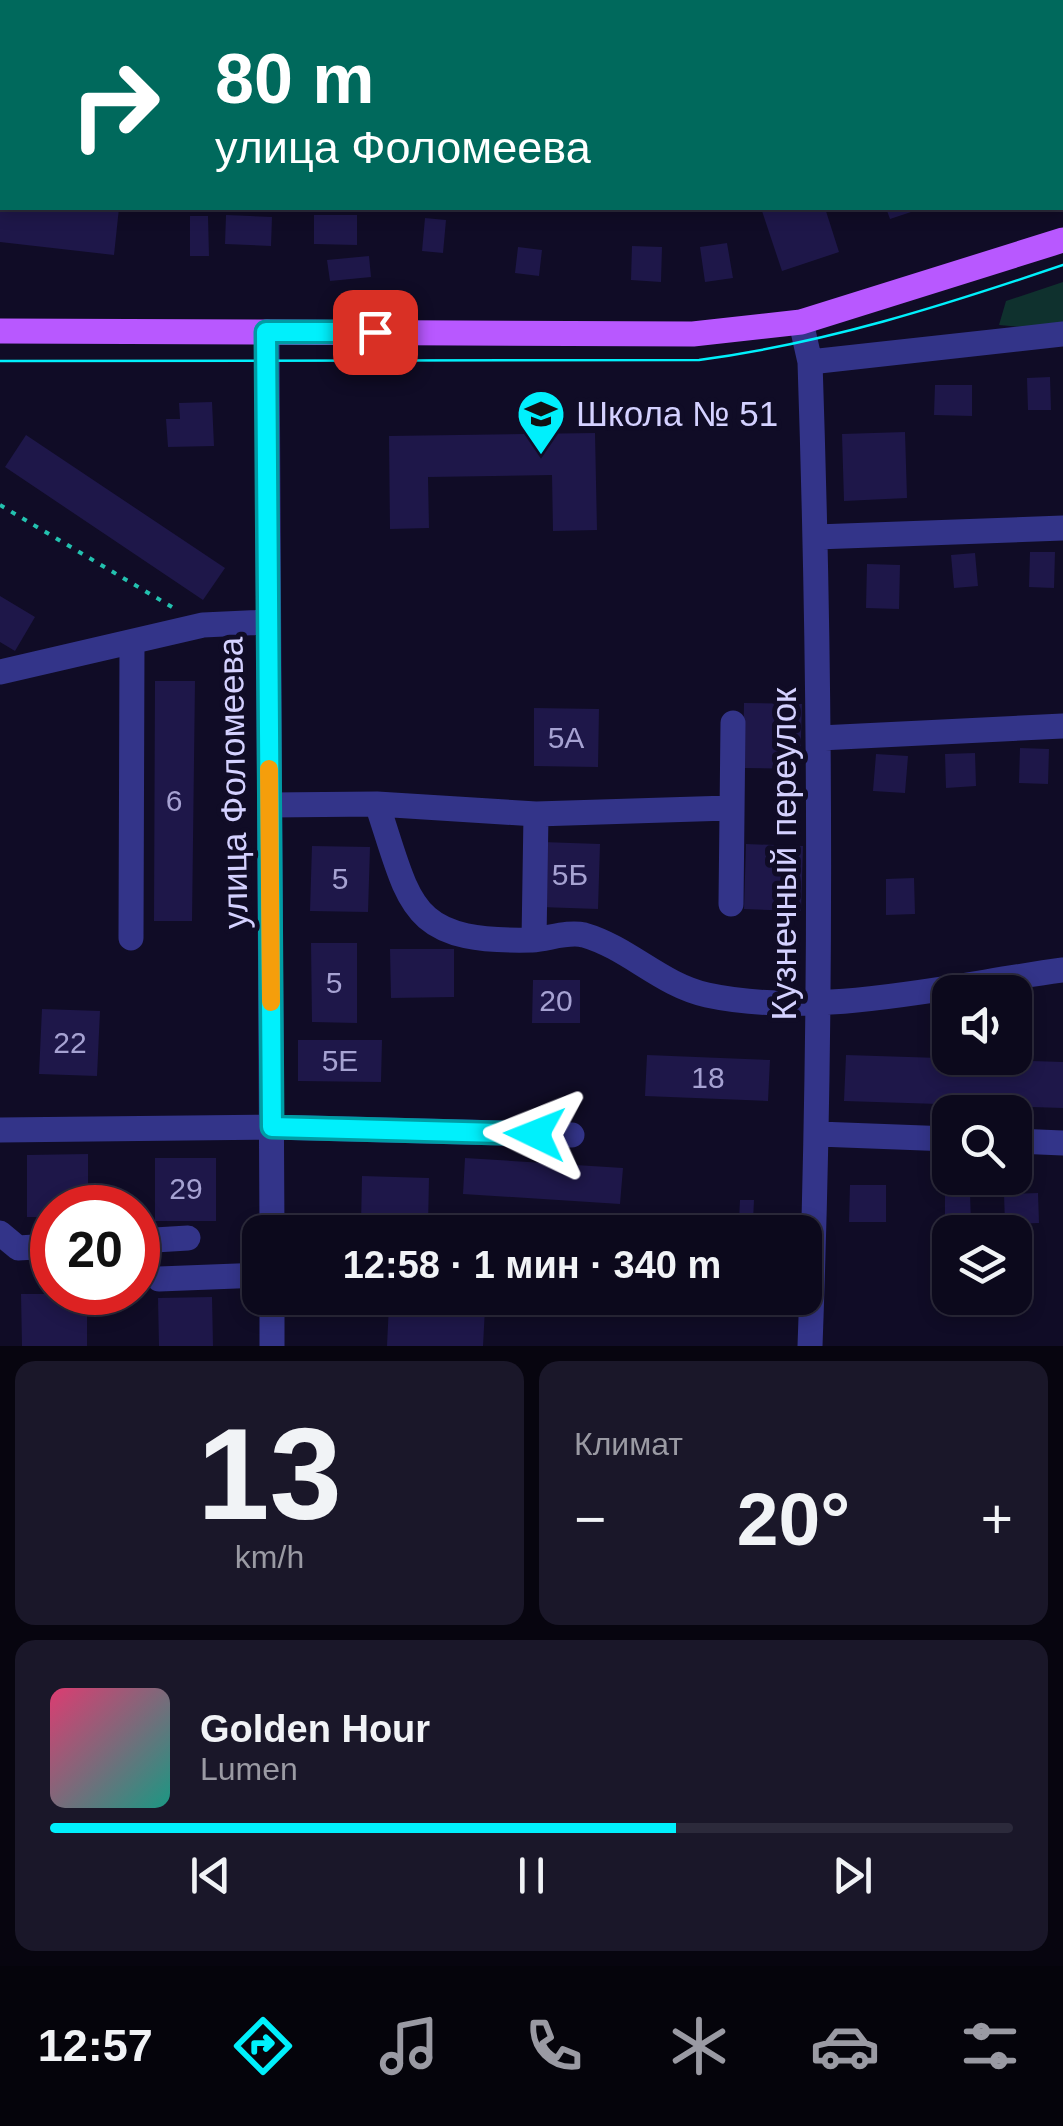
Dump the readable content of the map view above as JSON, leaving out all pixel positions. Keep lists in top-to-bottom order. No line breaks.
{"streets":{"street":["улица Фоломеева","Кузнечный переулок"]},"places":{"school or university":["Школа № 51"]},"house_numbers":["5А","6","5Б","5","5","20","22","5Е","18","29"],"page":{"turn":["80 m","улица Фоломеева"],"limit":"20","trip":"12:58 · 1 мин · 340 m","tile":[["13","km/h"],"Климат"],"heat":["−","20°","+"],"song":["Golden Hour","Lumen"],"tabs":"12:57"}}
